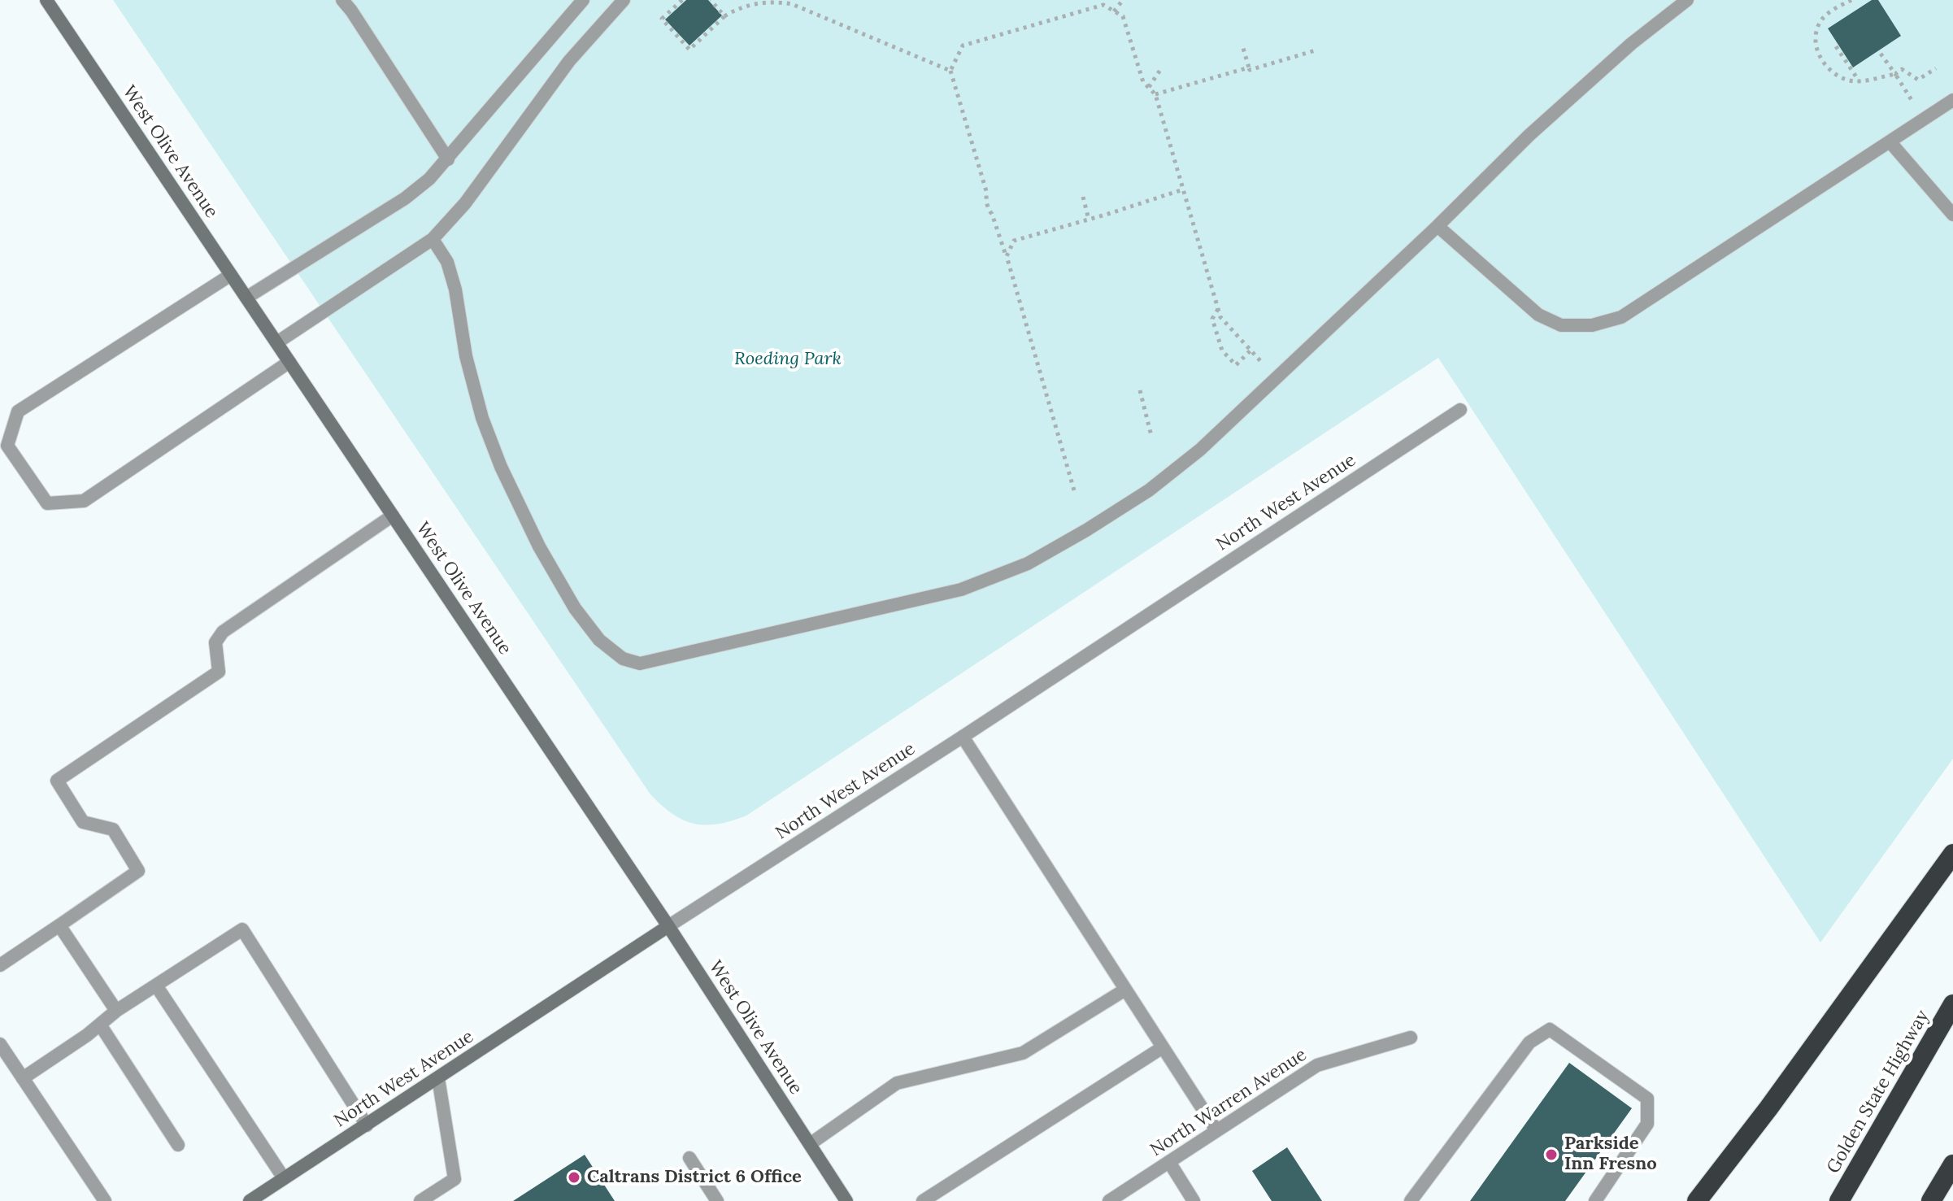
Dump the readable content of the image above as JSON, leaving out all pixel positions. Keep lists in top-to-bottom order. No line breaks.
{"streets":{"highway":["Golden State Highway"],"main road":["West Olive Avenue","North West Avenue"],"street":["North Warren Avenue"]},"crossings":[["West Olive Avenue","North West Avenue"]],"parks":["Roeding Park"],"places":["Parkside Inn Fresno","Caltrans District 6 Office"]}
